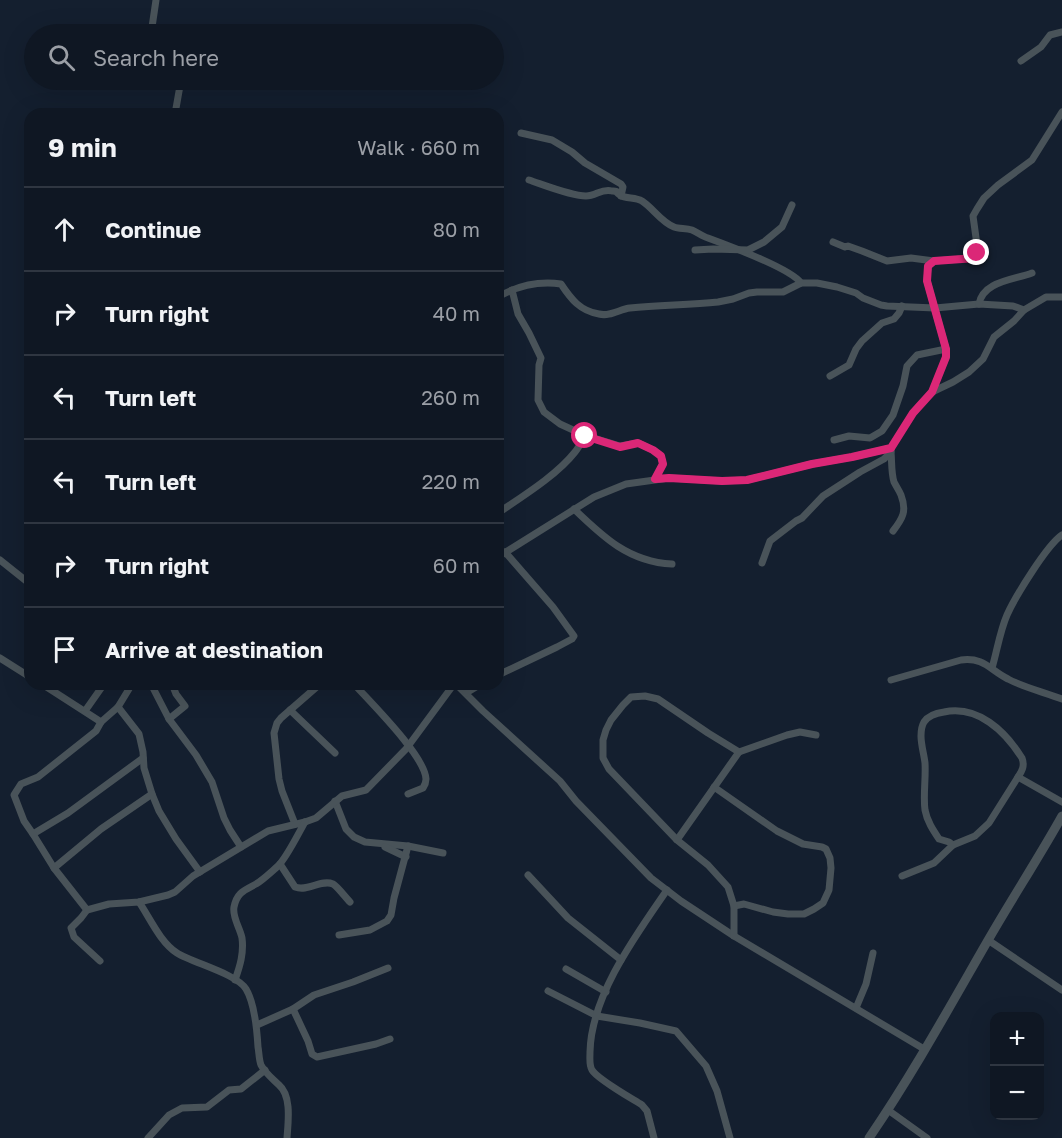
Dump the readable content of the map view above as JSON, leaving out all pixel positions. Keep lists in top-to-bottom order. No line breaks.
{"page":{"search":"Search here","heading":["9 min","Walk · 660 m"],"list":[["Continue","80 m"],["Turn right","40 m"],["Turn left","260 m"],["Turn left","220 m"],["Turn right","60 m"],"Arrive at destination"],"map_buttons":["+","−"]}}
